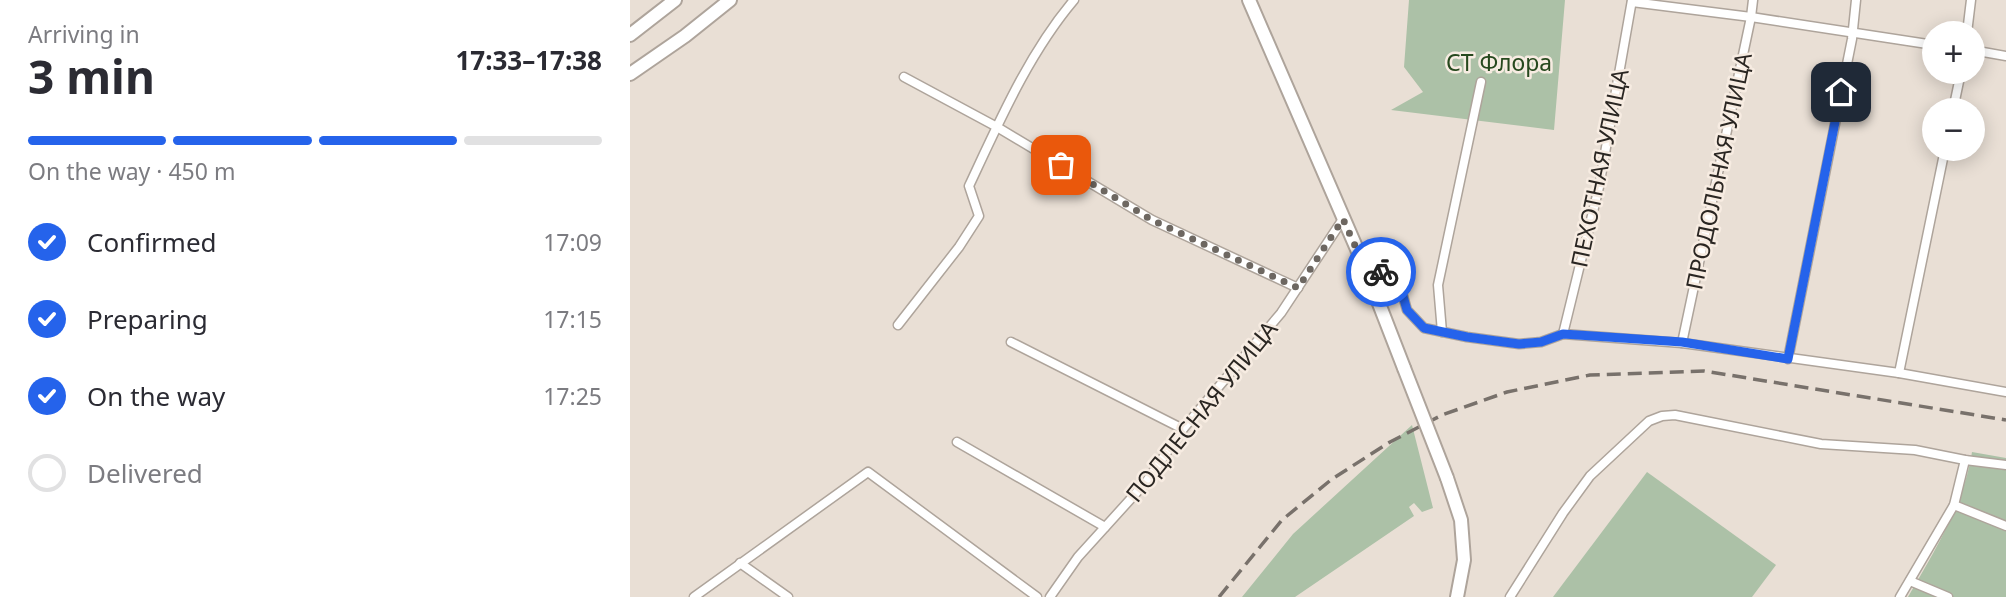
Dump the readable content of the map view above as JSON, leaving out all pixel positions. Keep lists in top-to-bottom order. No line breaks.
{"streets":{"street":["ПЕХОТНАЯ УЛИЦА","ПРОДОЛЬНАЯ УЛИЦА","ПОДЛЕСНАЯ УЛИЦА"]},"parks":["СТ Флора"],"page":{"heading":["3 min","Arriving in","17:33–17:38"],"map_buttons":["+","−"],"bar":"On the way · 450 m","list":[["Confirmed","17:09"],["Preparing","17:15"],["On the way","17:25"],"Delivered"]}}
